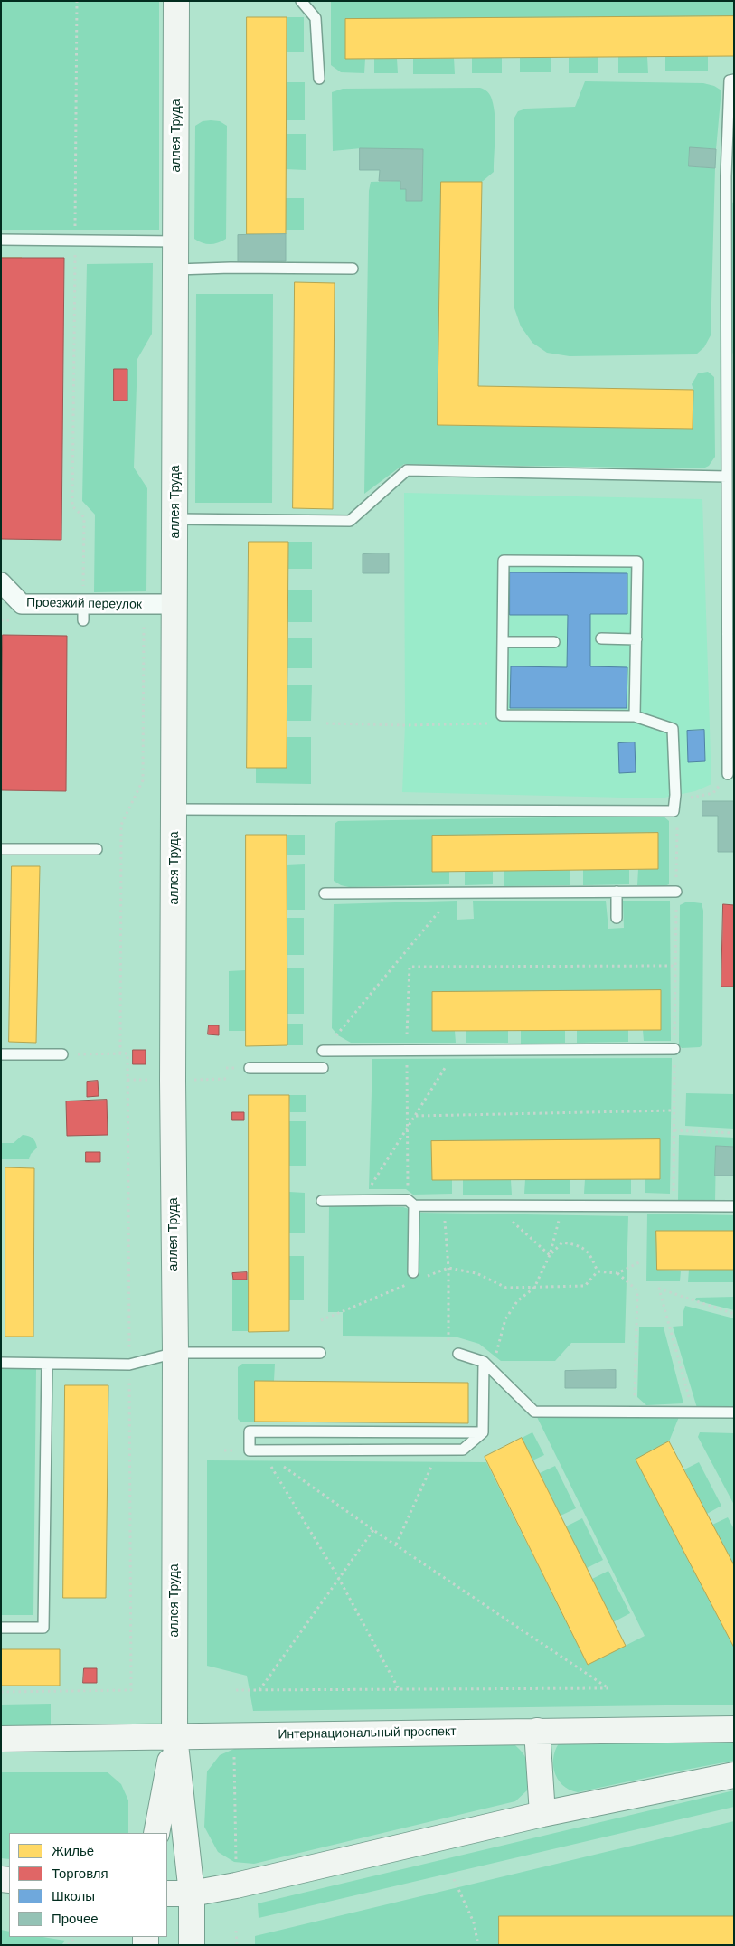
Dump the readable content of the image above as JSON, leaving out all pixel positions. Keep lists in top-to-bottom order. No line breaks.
{"streets":{"street":["аллея Труда","Проезжий переулок","Интернациональный проспект"]},"crossings":[["аллея Труда","Проезжий переулок"],["аллея Труда","Интернациональный проспект"]],"legend":["Жильё","Торговля","Школы","Прочее"]}
